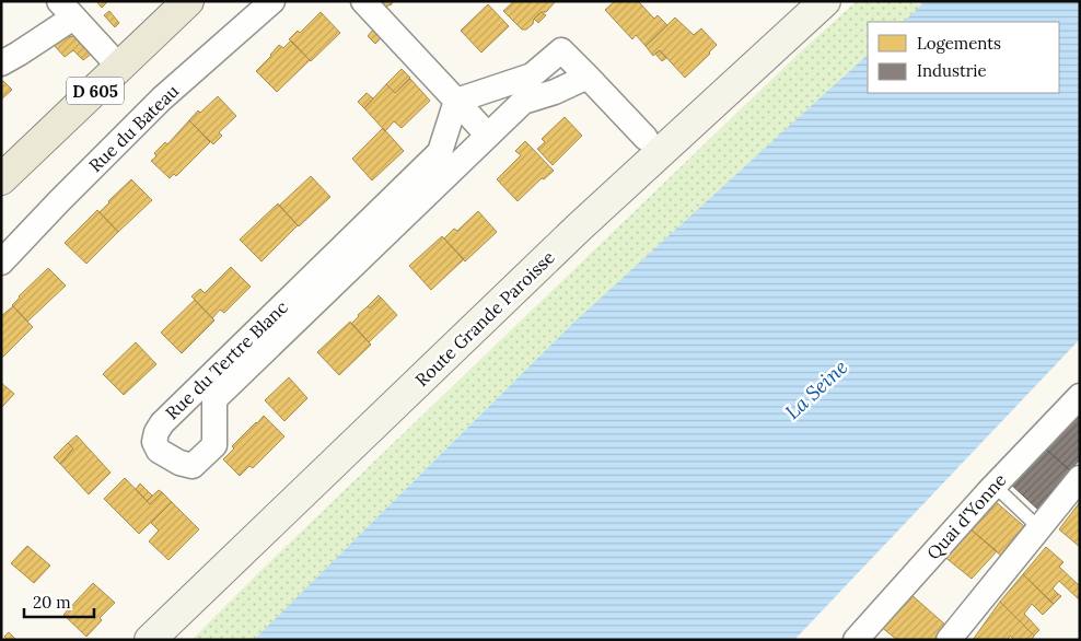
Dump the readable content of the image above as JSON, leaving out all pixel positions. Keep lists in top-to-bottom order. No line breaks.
{"streets":{"main road":["D 605","Route Grande Paroisse"],"street":["Rue du Bateau","Rue du Tertre Blanc","Quai d'Yonne"]},"water":["La Seine"],"legend":["Logements","Industrie"],"scale_bar":"20 m"}
